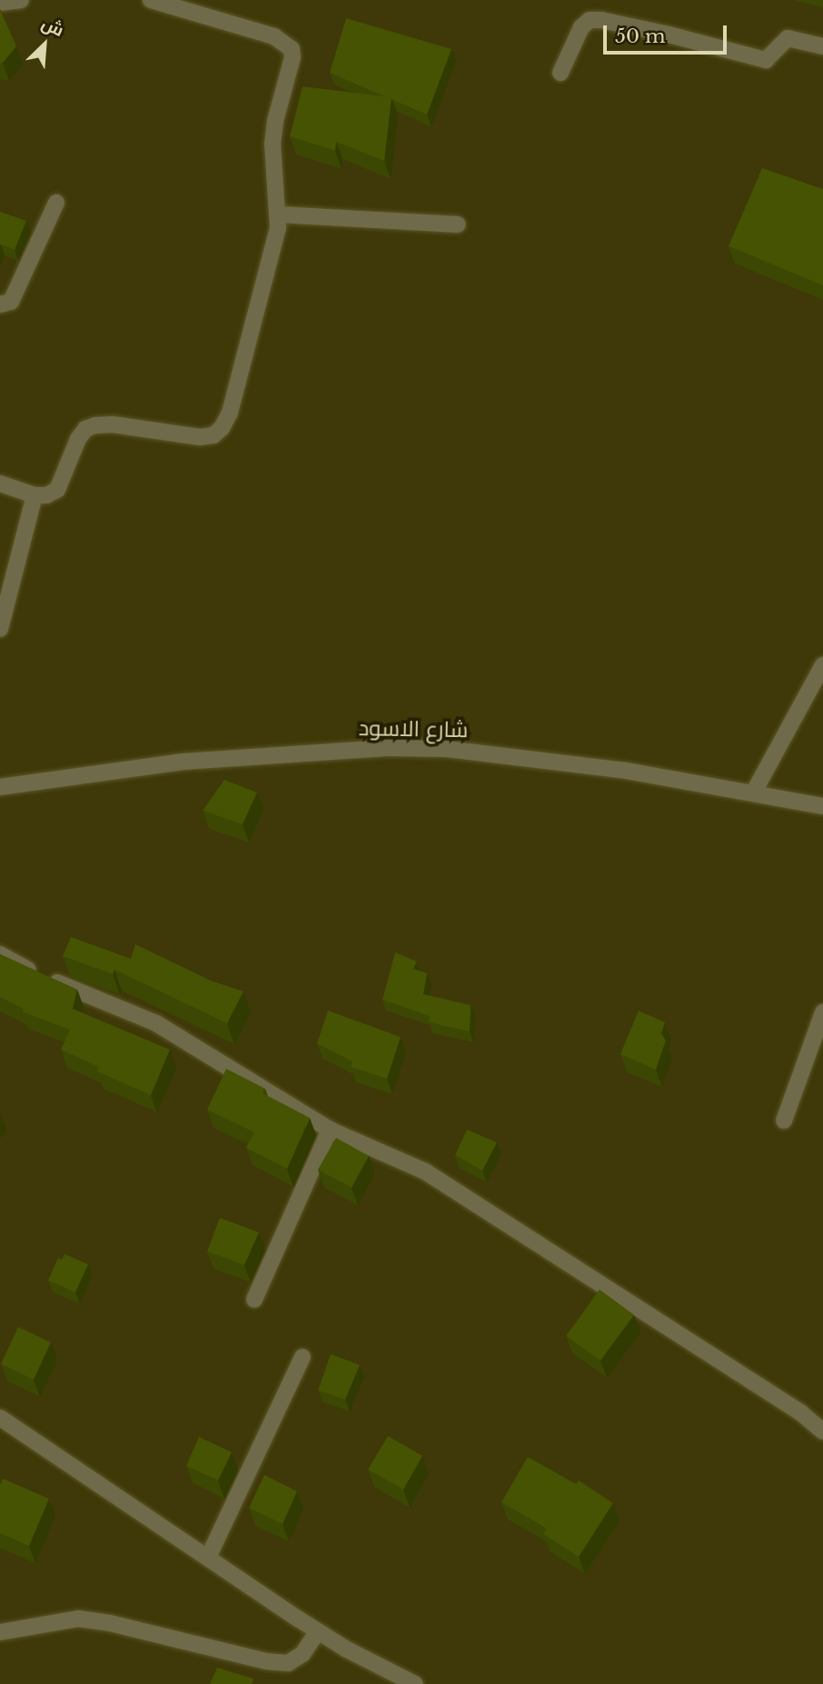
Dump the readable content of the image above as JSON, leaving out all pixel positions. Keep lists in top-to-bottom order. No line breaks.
{"streets":{"street":["شارع الاسود"]},"scale_bar":"50 m","north":"top right"}
